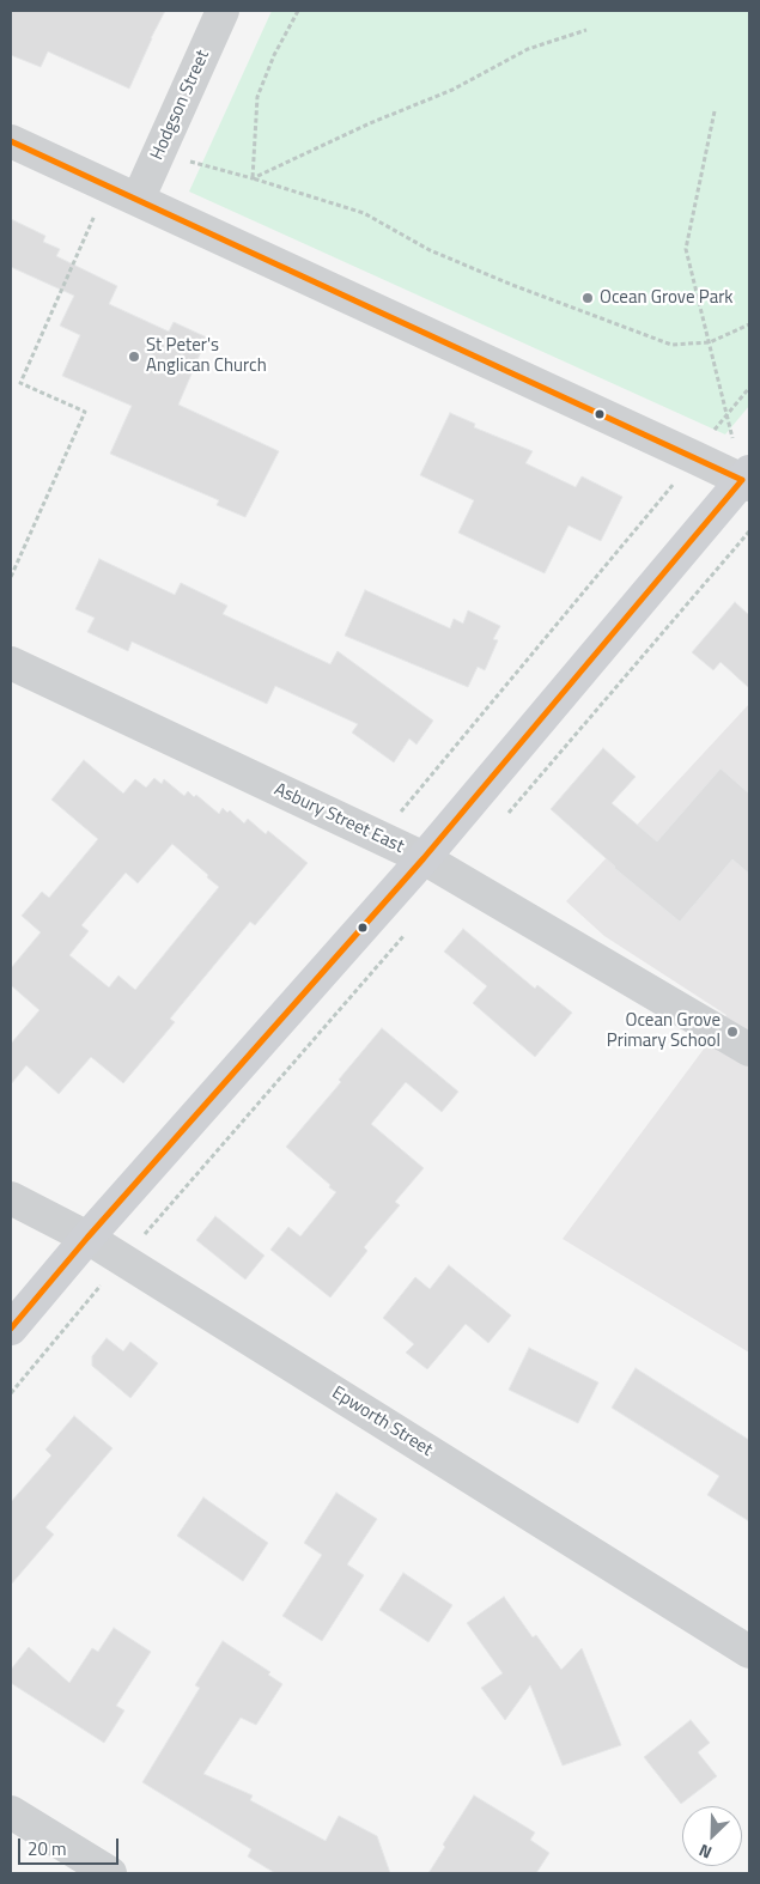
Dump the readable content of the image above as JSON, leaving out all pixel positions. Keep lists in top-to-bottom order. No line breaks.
{"streets":{"street":["Hodgson Street","Asbury Street East","Epworth Street"]},"places":["Ocean Grove Park","St Peter's Anglican Church","Ocean Grove Primary School"],"scale_bar":"20 m","north":"bottom left"}
